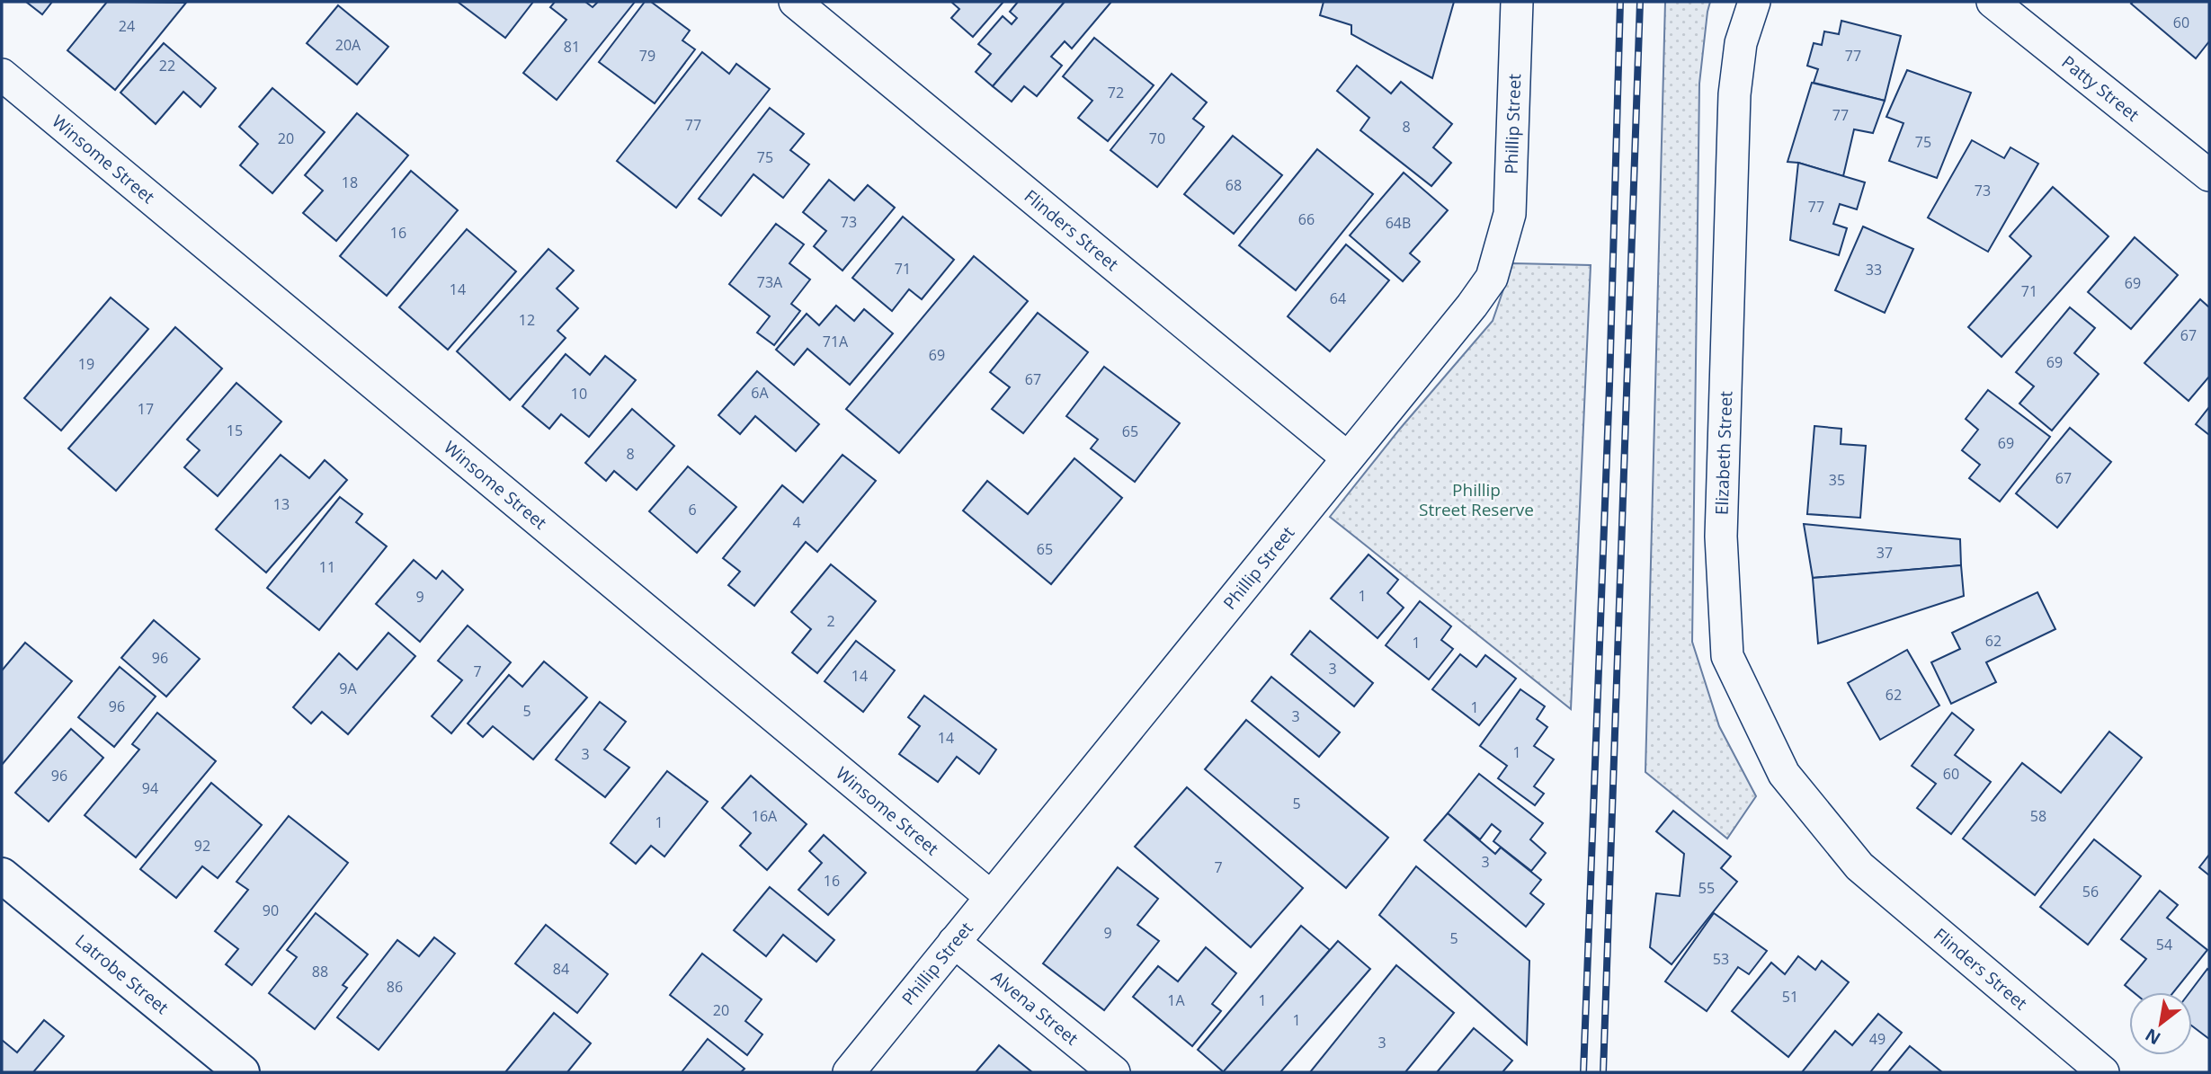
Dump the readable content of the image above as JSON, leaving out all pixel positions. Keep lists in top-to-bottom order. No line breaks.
{"streets":{"street":["Patty Street","Phillip Street","Winsome Street","Flinders Street","Elizabeth Street","Latrobe Street","Alvena Street"]},"crossings":[["Phillip Street","Winsome Street"],["Phillip Street","Flinders Street"],["Phillip Street","Alvena Street"],["Flinders Street","Elizabeth Street"]],"parks":["Phillip Street Reserve"],"house_numbers":["60","24","20A","81","79","77","22","72","77","77","8","20","70","75","75","18","68","73","77","66","73","64B","16","71","33","73A","69","14","71","64","12","67","71A","69","69","19","67","6A","10","17","15","65","69","8","67","35","13","6","4","65","37","11","1","9","2","62","1","96","3","7","14","9A","62","96","1","5","3","14","1","3","60","96","94","5","16A","58","1","92","3","7","16","55","56","90","9","5","54","53","84","88","86","51","1A","1","20","1","49","3"],"north":"bottom left"}
